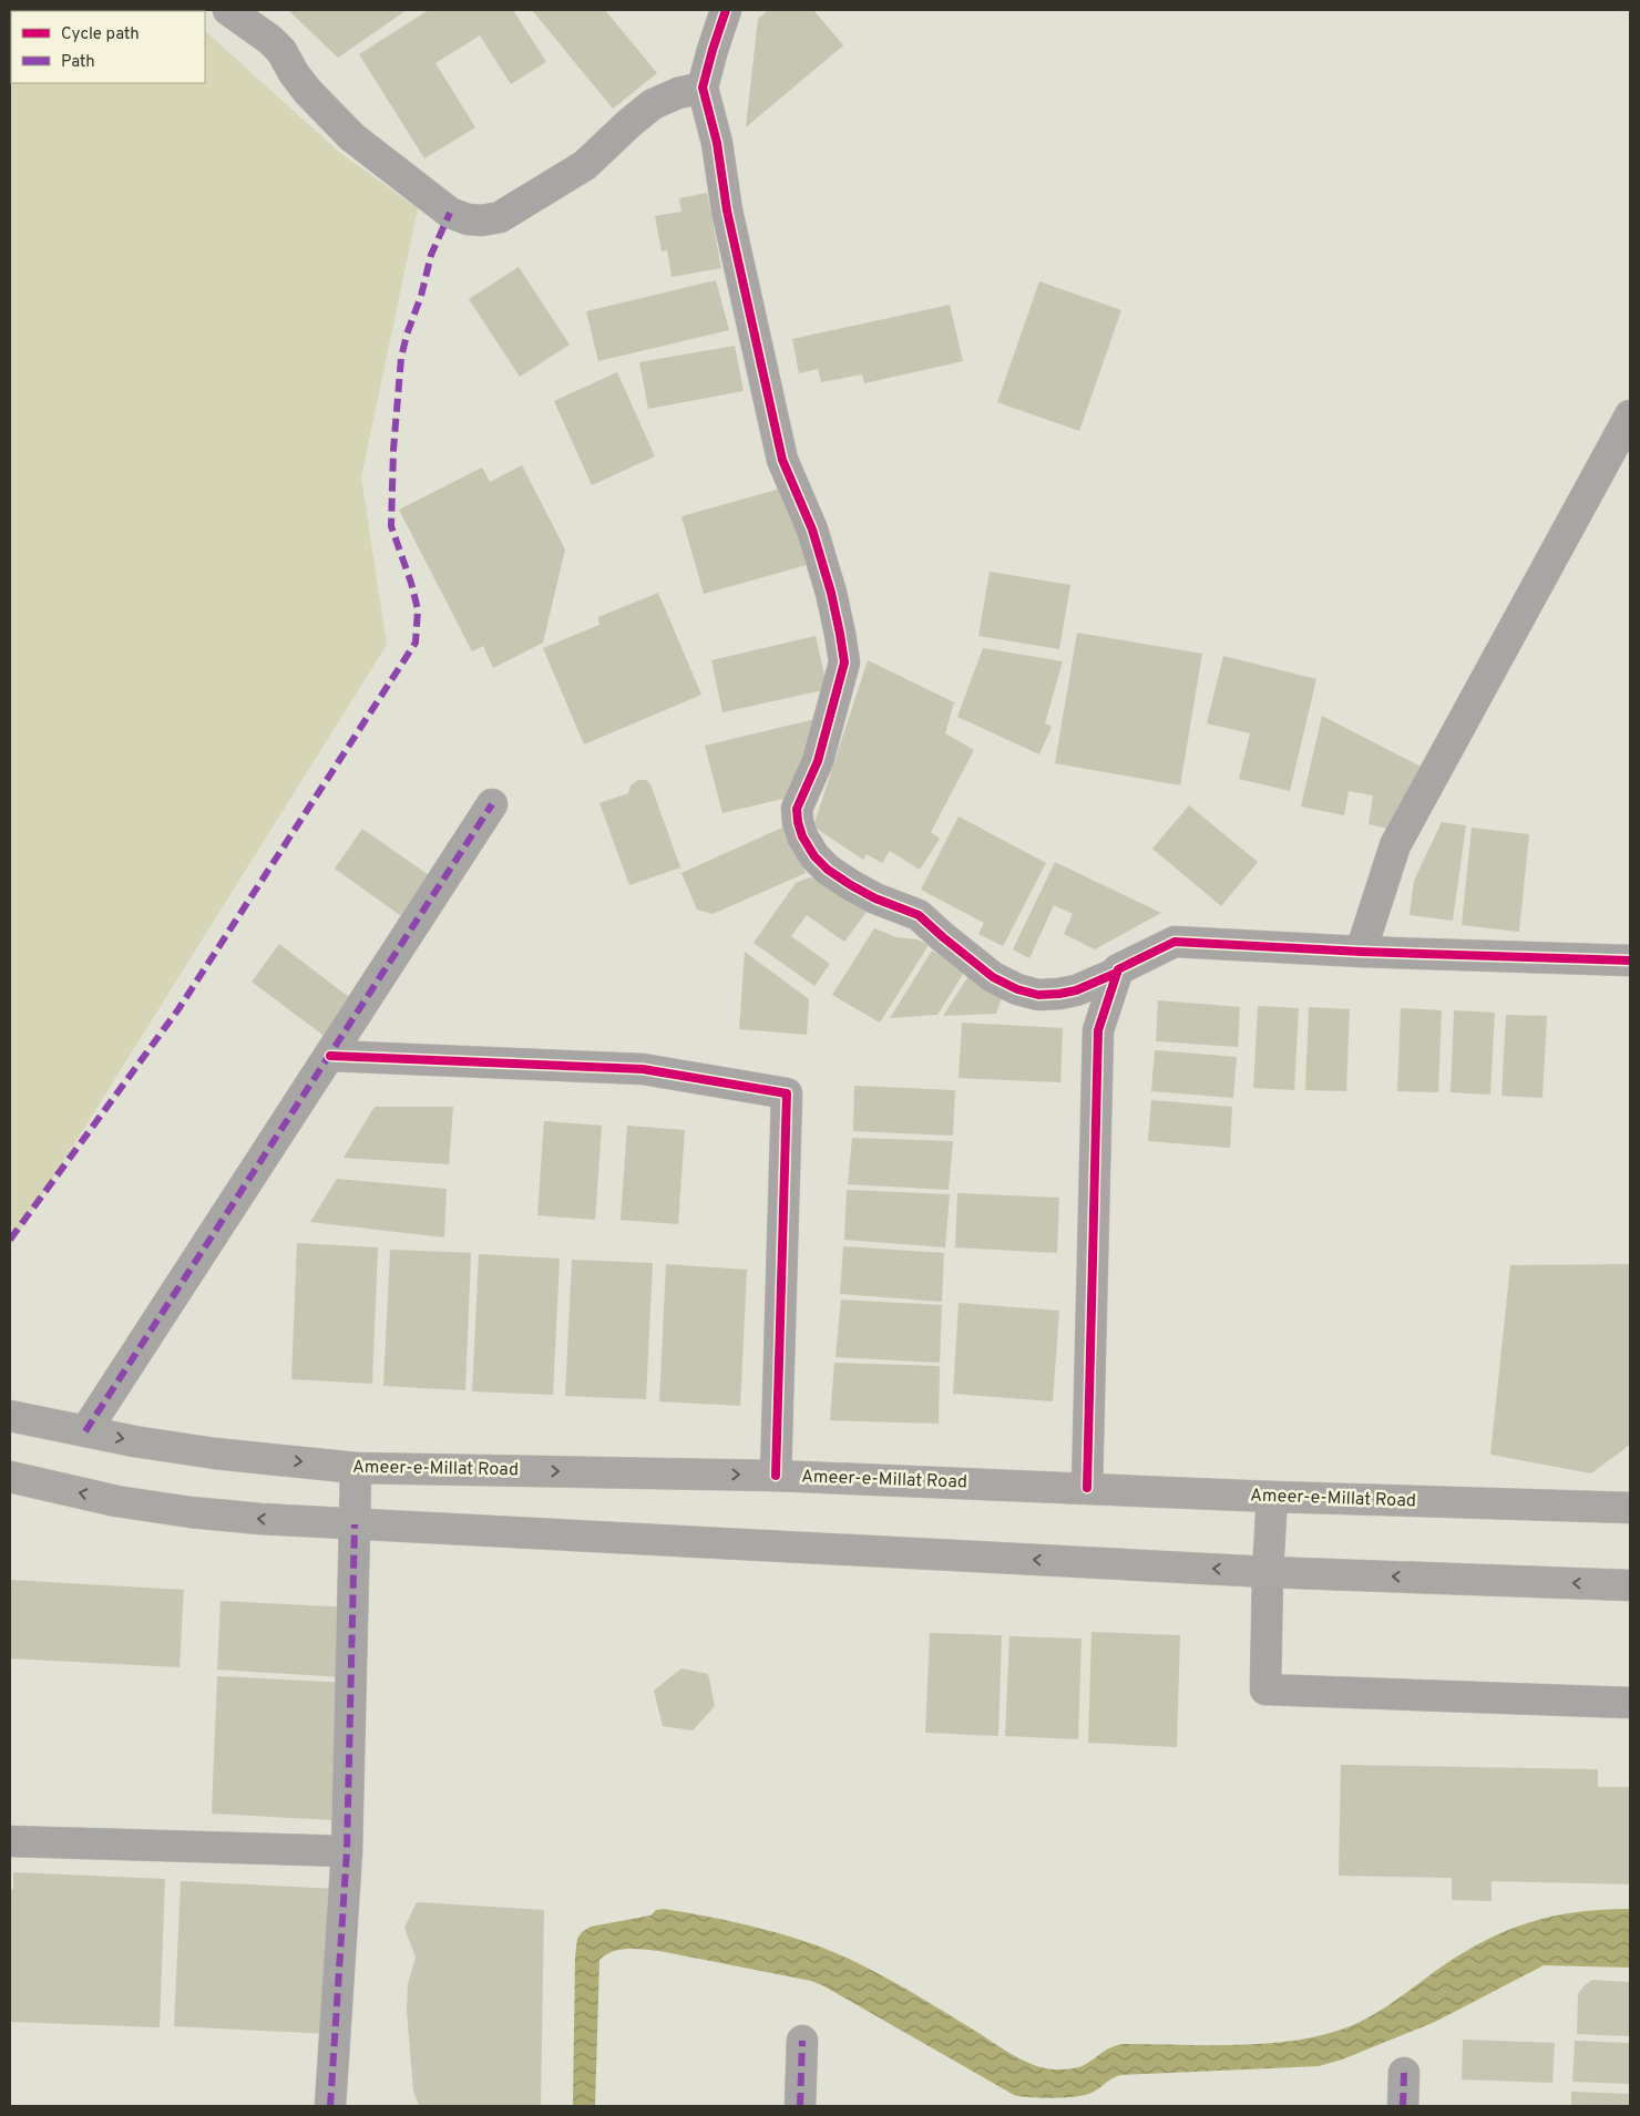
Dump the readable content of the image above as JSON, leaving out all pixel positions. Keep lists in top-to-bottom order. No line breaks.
{"streets":{"main road":["Ameer-e-Millat Road"]},"legend":["Cycle path","Path"]}
